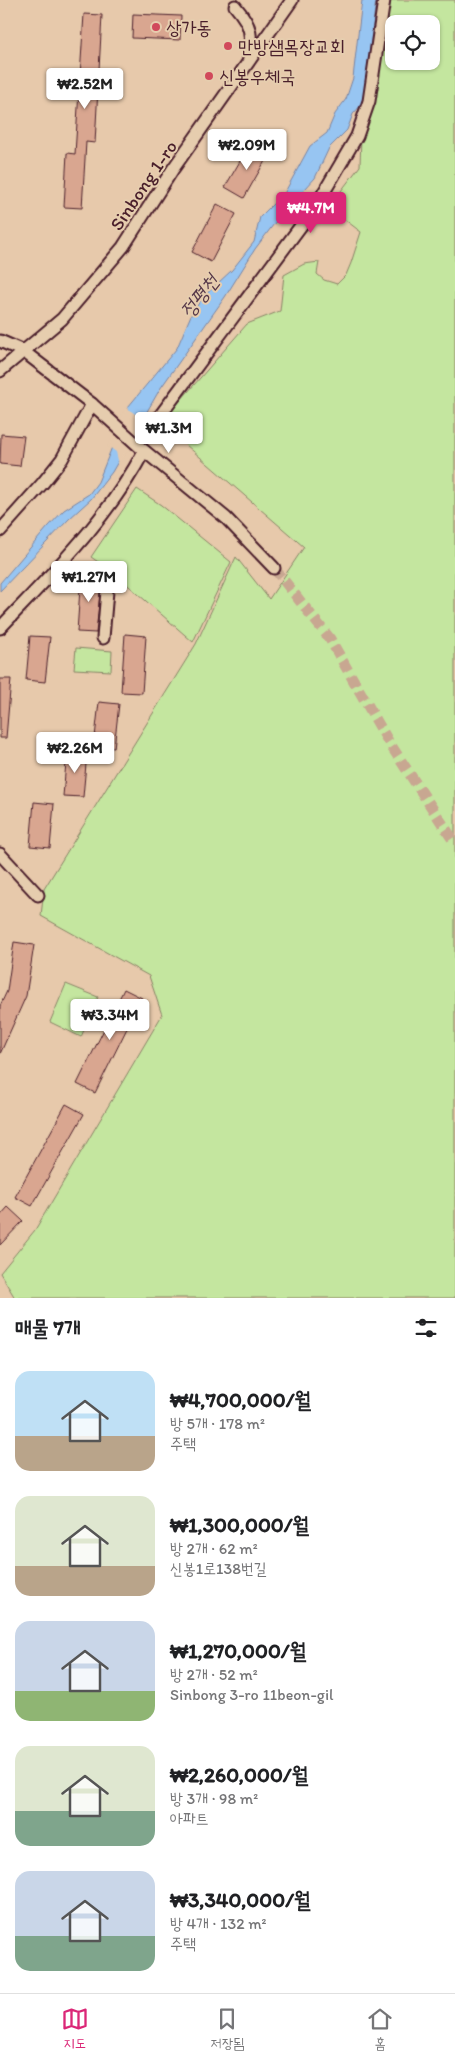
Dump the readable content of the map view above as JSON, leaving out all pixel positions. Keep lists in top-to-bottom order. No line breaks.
{"streets":{"street":["Sinbong 1-ro"]},"water":["정평천"],"places":["상가동","만방샘목장교회","신봉우체국"],"page":{"price":["₩2.52M","₩2.09M","₩4.7M","₩1.3M","₩1.27M","₩2.26M","₩3.34M"],"heading":"매물 7개","list":[{"name":"₩4,700,000/월","note":"방 5개 · 178 m² · 주택"},{"name":"₩1,300,000/월","note":"방 2개 · 62 m² · 신봉1로138번길"},{"name":"₩1,270,000/월","note":"방 2개 · 52 m² · Sinbong 3-ro 11beon-gil"},{"name":"₩2,260,000/월","note":"방 3개 · 98 m² · 아파트"},{"name":"₩3,340,000/월","note":"방 4개 · 132 m² · 주택"}],"tabs":["지도","저장됨","홈"]}}
